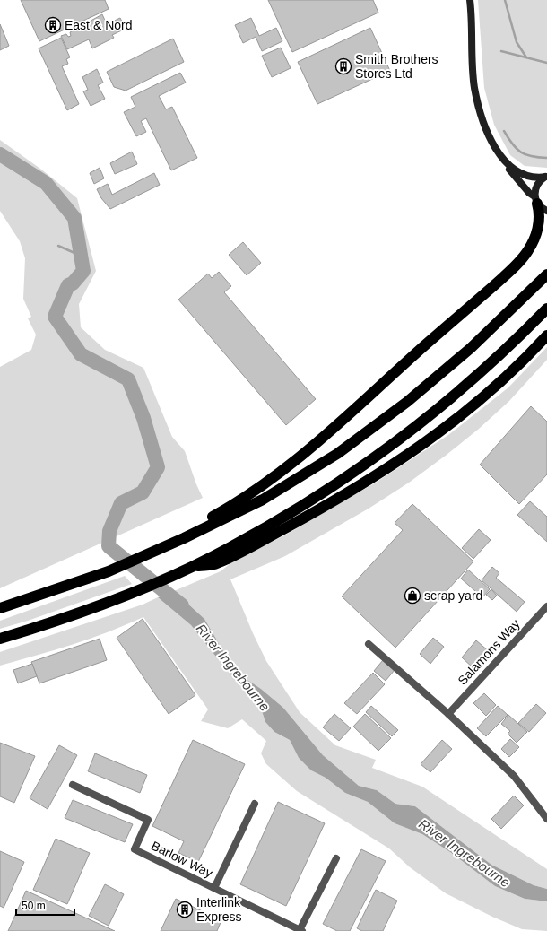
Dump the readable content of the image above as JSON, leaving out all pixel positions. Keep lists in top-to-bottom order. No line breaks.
{"streets":{"street":["Salamons Way","Barlow Way"]},"water":["River Ingrebourne"],"places":{"building":["East & Nord","Smith Brothers Stores Ltd","Interlink Express"],"shop":["scrap yard"]},"scale_bar":"50 m"}
